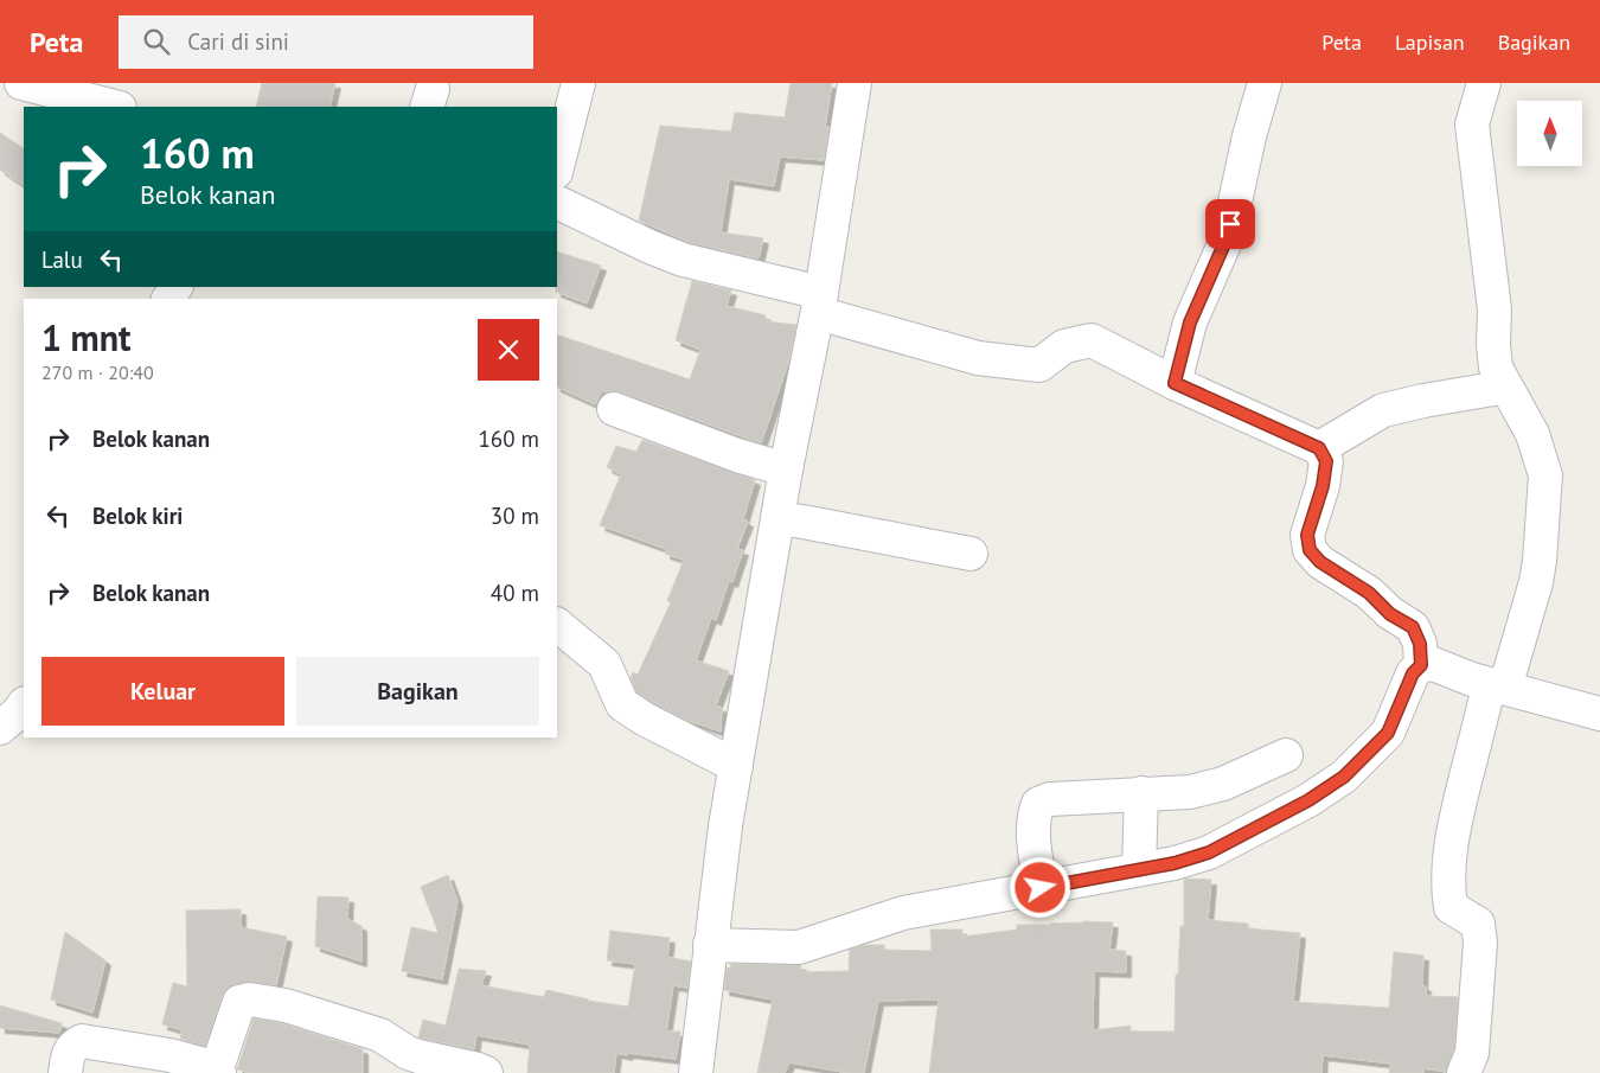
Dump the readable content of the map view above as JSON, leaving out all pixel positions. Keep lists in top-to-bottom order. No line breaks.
{"north":"top","page":{"header":"Peta","search":"Cari di sini","nav":["Peta","Lapisan","Bagikan"],"turn":["160 m","Belok kanan"],"then":"Lalu","heading":["1 mnt","270 m · 20:40"],"list":[{"name":"Belok kanan","value":"160 m"},{"name":"Belok kiri","value":"30 m"},{"name":"Belok kanan","value":"40 m"}],"buttons":["Keluar","Bagikan"]}}
